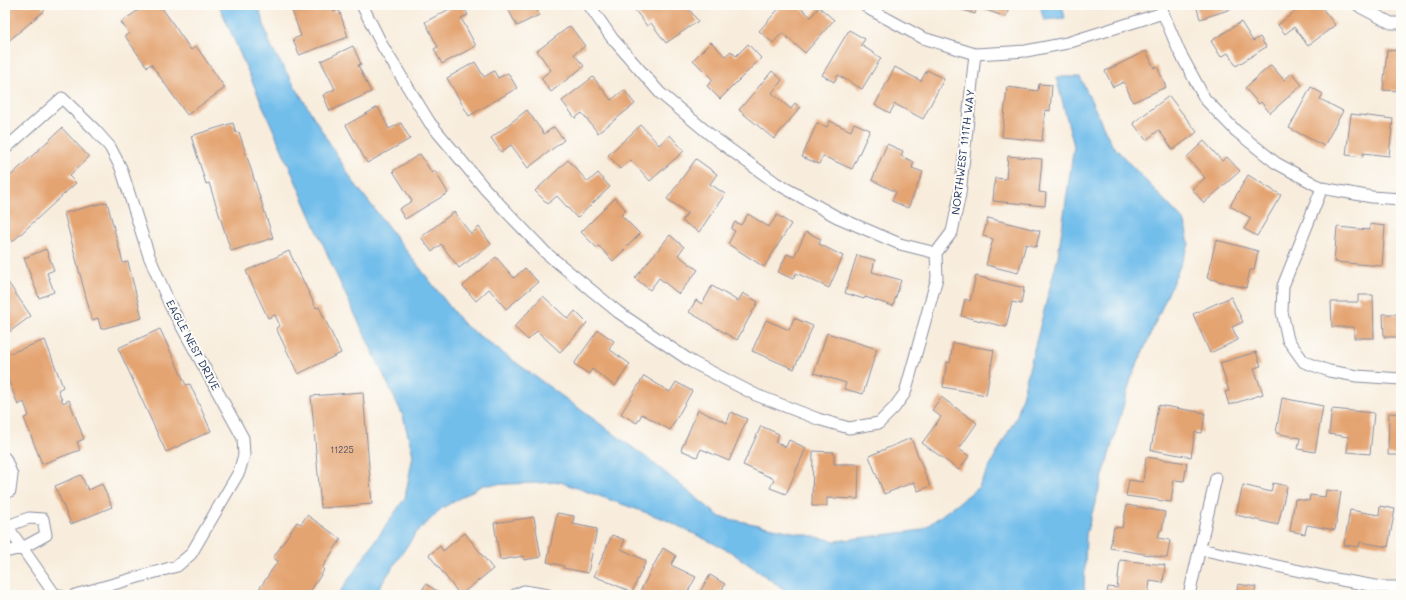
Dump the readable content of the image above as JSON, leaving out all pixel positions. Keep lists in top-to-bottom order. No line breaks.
{"streets":{"street":["NORTHWEST 111TH WAY","EAGLE NEST DRIVE"]},"house_numbers":["11225"]}
